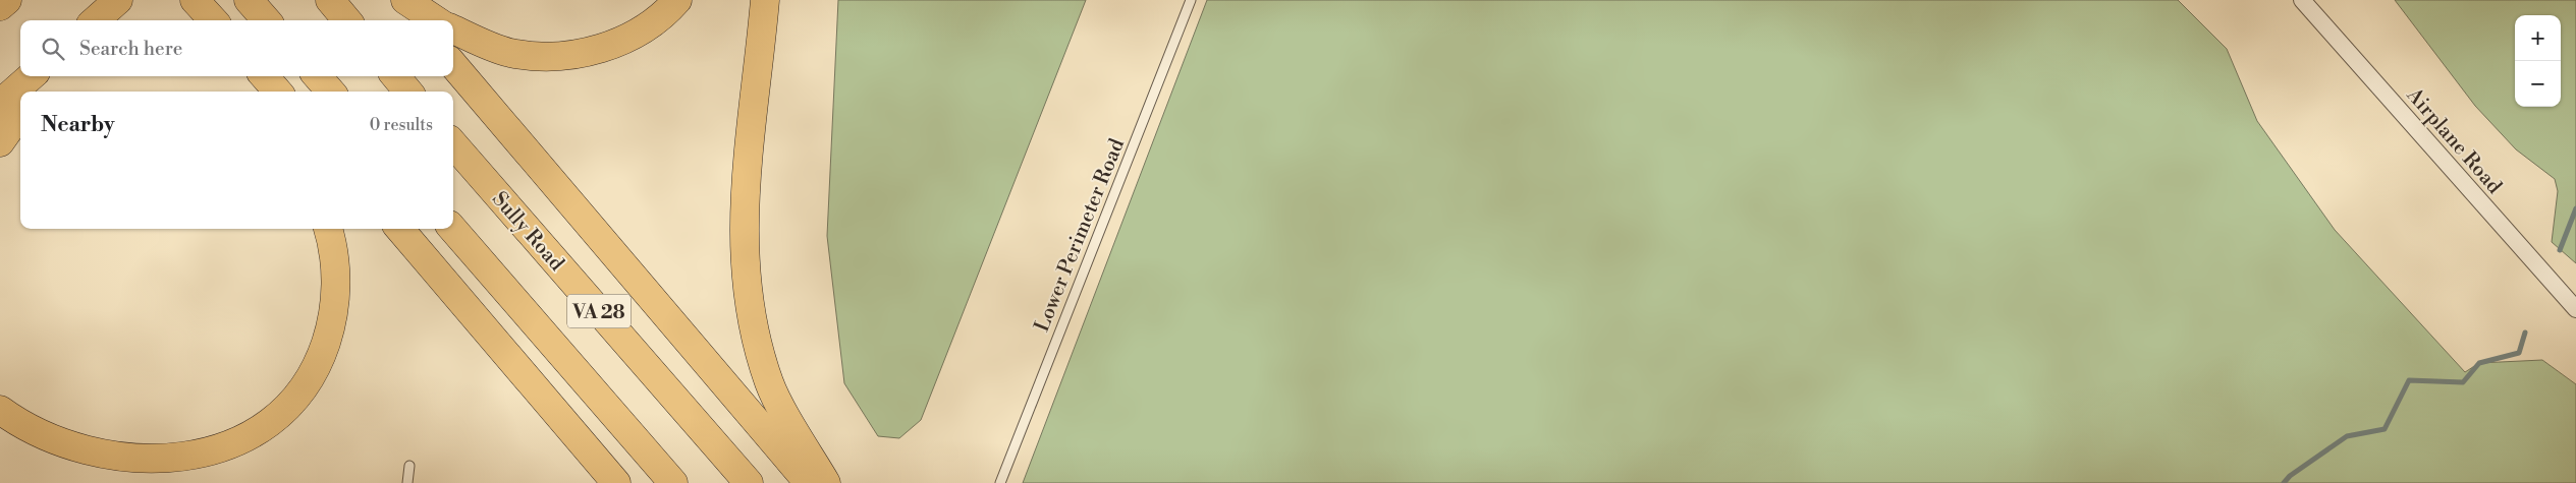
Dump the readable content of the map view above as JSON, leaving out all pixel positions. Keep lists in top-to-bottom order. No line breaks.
{"streets":{"highway":["Sully Road","VA 28"],"street":["Airplane Road"],"lane":["Lower Perimeter Road"]},"page":{"map_buttons":["+","−"],"search":"Search here","heading":["Nearby","0 results"]}}
